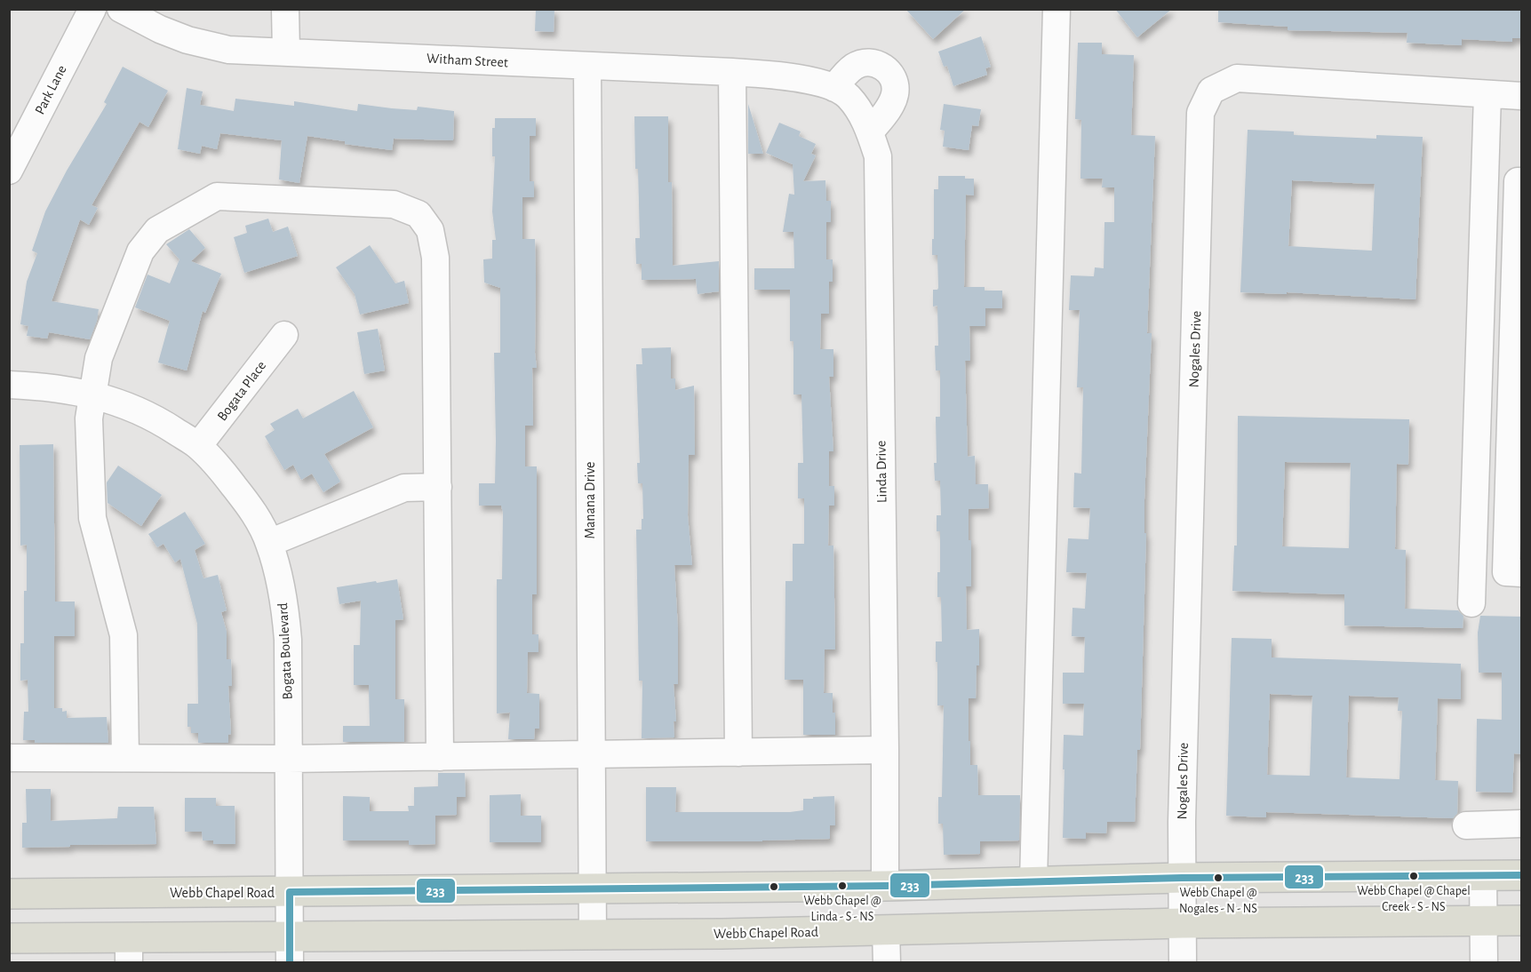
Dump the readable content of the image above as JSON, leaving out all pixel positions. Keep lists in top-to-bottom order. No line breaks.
{"streets":{"main road":["Webb Chapel Road"],"street":["Witham Street","Park Lane","Nogales Drive","Bogata Place","Linda Drive","Manana Drive","Bogata Boulevard"]},"crossings":[["Witham Street","Linda Drive"],["Witham Street","Manana Drive"],["Nogales Drive","Webb Chapel Road"],["Bogata Place","Bogata Boulevard"],["Linda Drive","Webb Chapel Road"],["Manana Drive","Webb Chapel Road"],["Bogata Boulevard","Webb Chapel Road"]],"places":["Webb Chapel @ Chapel Creek - S - NS","Webb Chapel @ Nogales - N - NS","Webb Chapel @ Linda - S - NS"],"lines":["transit line 233"]}
